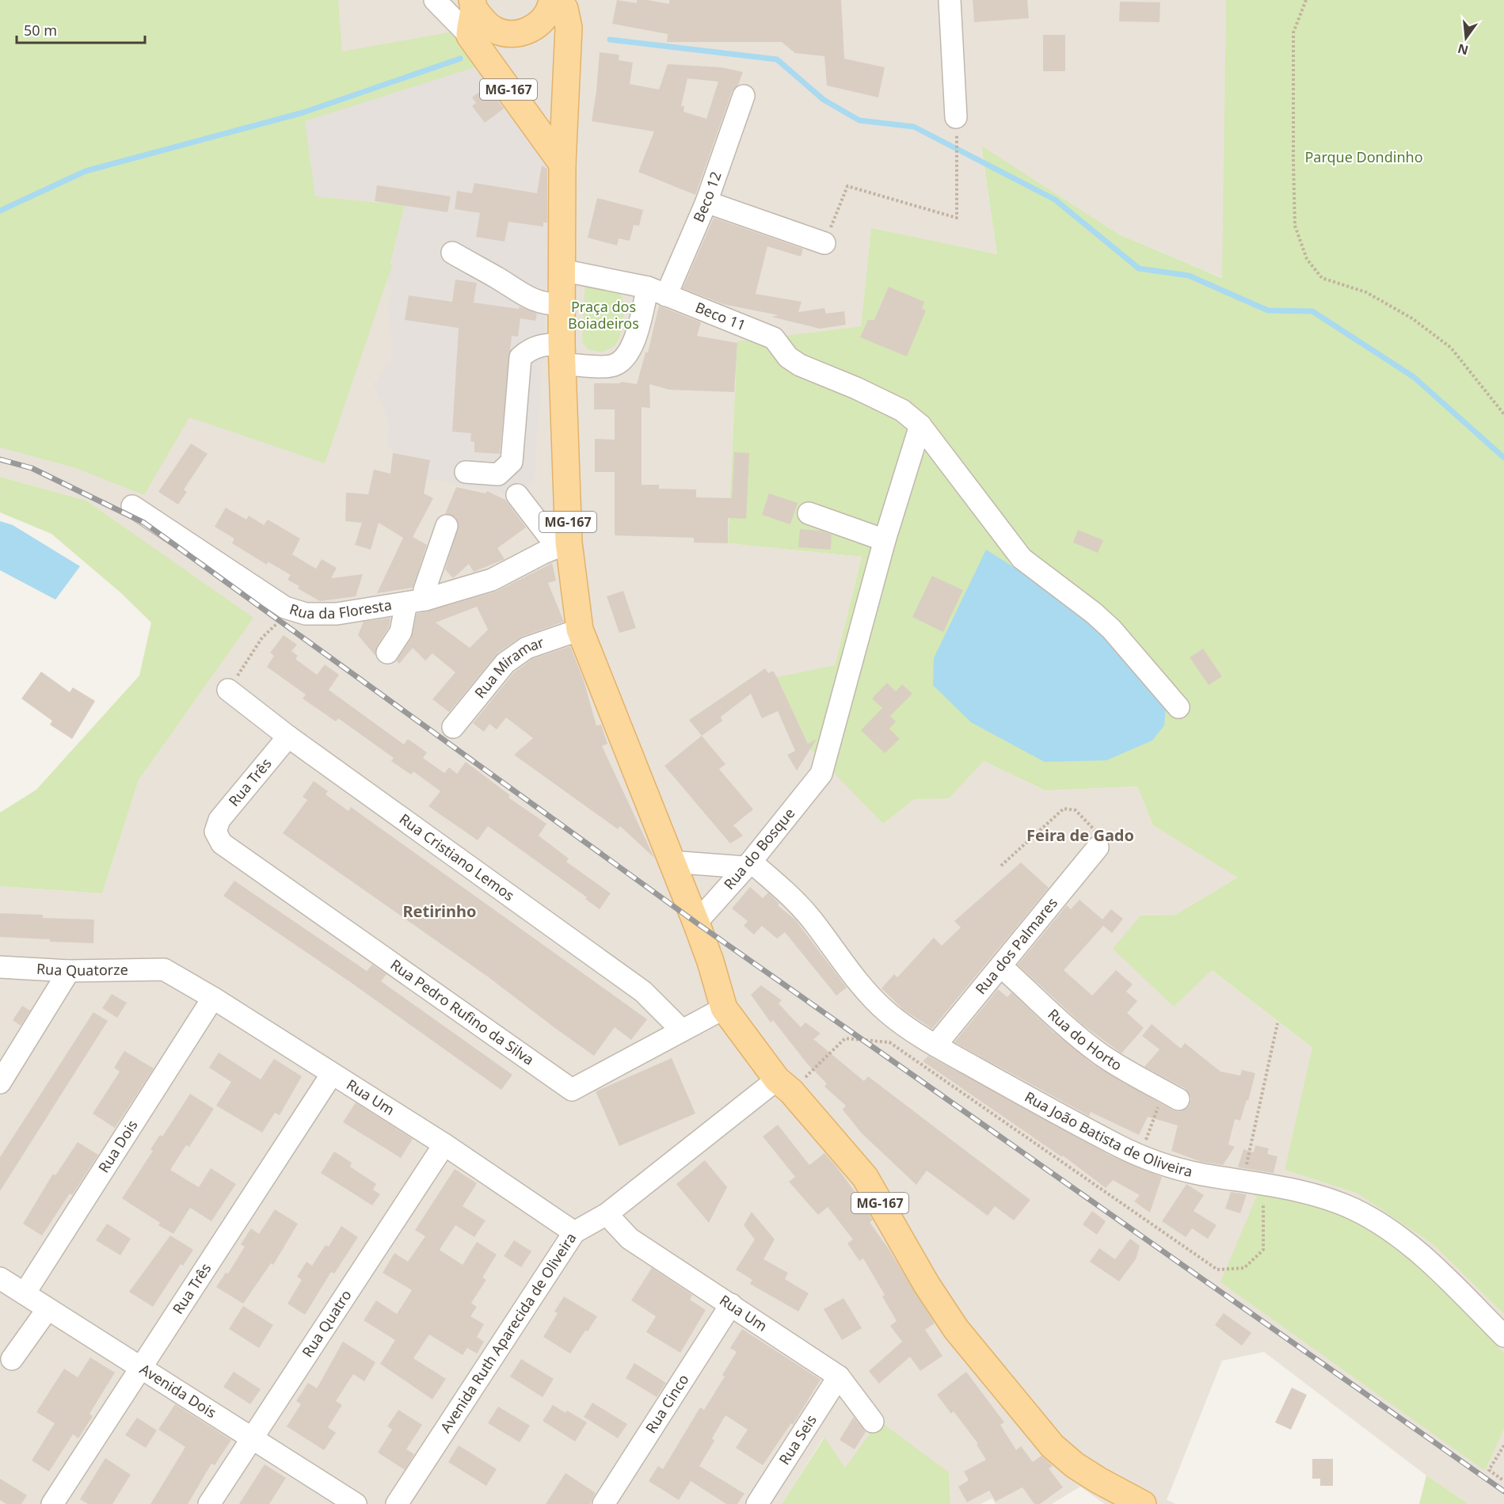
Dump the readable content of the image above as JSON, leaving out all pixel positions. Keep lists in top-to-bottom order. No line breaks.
{"streets":{"main road":["MG-167"],"street":["Beco 12","Beco 11","Rua da Floresta","Rua Miramar","Rua Três","Rua do Bosque","Rua Cristiano Lemos","Rua dos Palmares","Rua Quatorze","Rua Pedro Rufino da Silva","Rua do Horto","Rua Um","Rua João Batista de Oliveira","Rua Dois","Rua Quatro","Avenida Ruth Aparecida de Oliveira","Avenida Dois","Rua Cinco","Rua Seis"]},"crossings":[["MG-167","Beco 11"],["MG-167","Rua da Floresta"],["MG-167","Rua Miramar"],["MG-167","Rua do Bosque"],["MG-167","Rua Pedro Rufino da Silva"],["MG-167","Avenida Ruth Aparecida de Oliveira"],["Beco 12","Beco 11"],["Rua Três","Rua Cristiano Lemos"],["Rua Três","Rua Pedro Rufino da Silva"],["Rua Três","Rua Um"],["Rua Três","Avenida Dois"],["Rua do Bosque","Rua João Batista de Oliveira"],["Rua Cristiano Lemos","Rua Pedro Rufino da Silva"],["Rua dos Palmares","Rua do Horto"],["Rua dos Palmares","Rua João Batista de Oliveira"],["Rua Quatorze","Rua Um"],["Rua Um","Rua Dois"],["Rua Um","Rua Quatro"],["Rua Um","Avenida Ruth Aparecida de Oliveira"],["Rua Um","Rua Cinco"],["Rua Um","Rua Seis"],["Rua Dois","Avenida Dois"],["Rua Quatro","Avenida Dois"]],"districts":["Feira de Gado","Retirinho"],"parks":["Parque Dondinho","Praça dos Boiadeiros"],"scale_bar":"50 m","north":"bottom"}
